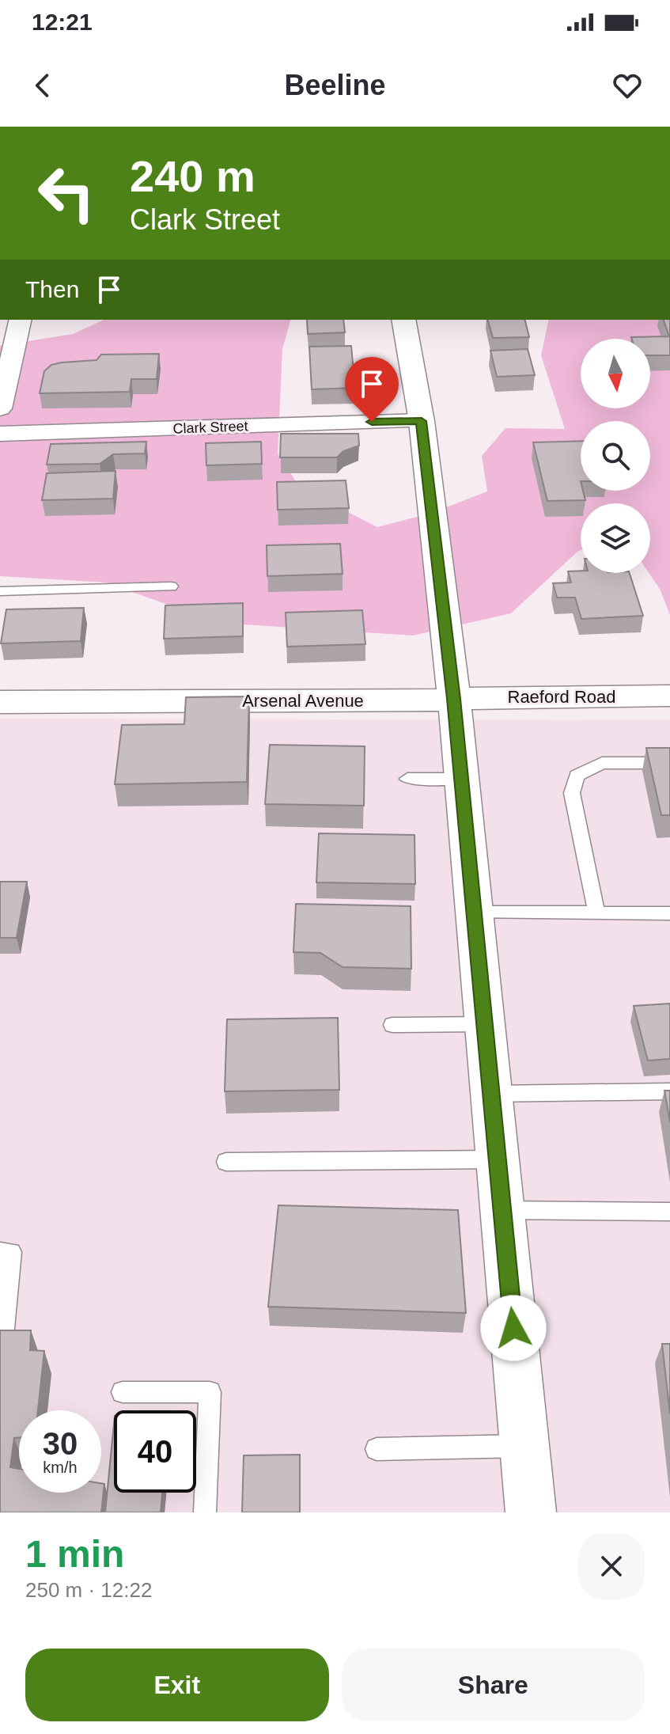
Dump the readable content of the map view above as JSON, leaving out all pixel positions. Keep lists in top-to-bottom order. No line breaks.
{"streets":{"street":["Clark Street","Raeford Road","Arsenal Avenue"]},"crossings":[["Raeford Road","Arsenal Avenue"]],"north":"bottom","page":{"status":"12:21","header":"Beeline","turn":["240 m","Clark Street"],"then":"Then","speed":"30 km/h","limit":"40","heading":["1 min","250 m · 12:22"],"buttons":["Exit","Share"]}}
